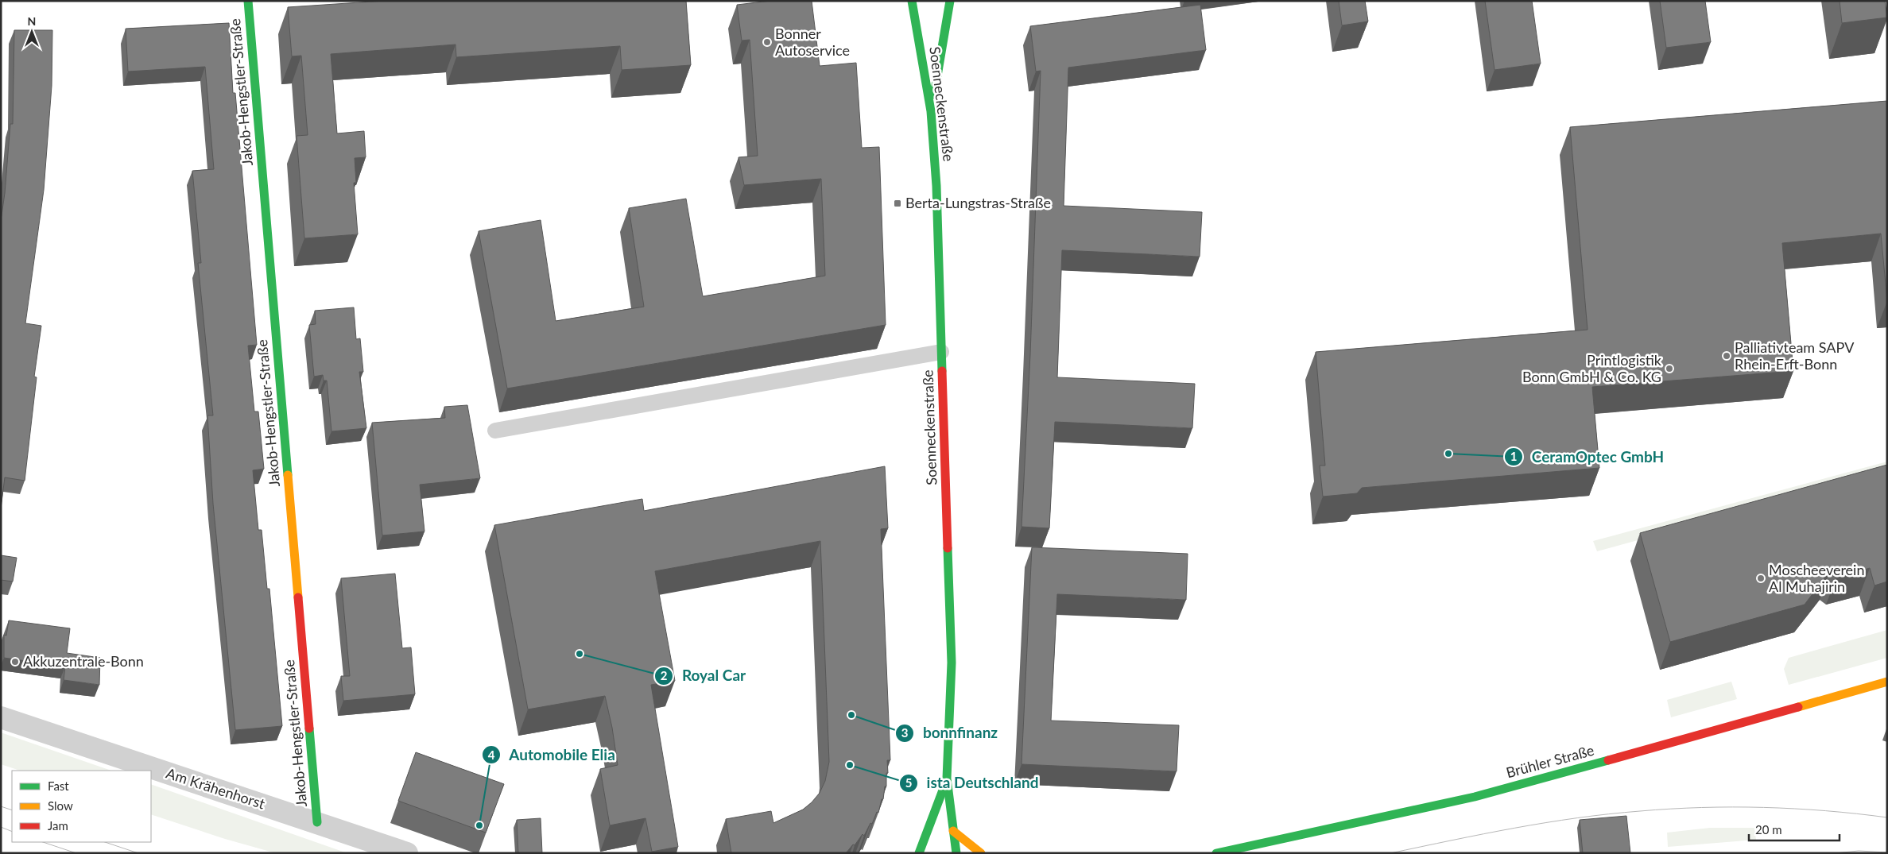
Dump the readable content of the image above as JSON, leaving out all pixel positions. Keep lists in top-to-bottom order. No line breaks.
{"streets":{"street":["Jakob-Hengstler-Straße","Soenneckenstraße","Brühler Straße","Am Krähenhorst"]},"crossings":[["Jakob-Hengstler-Straße","Am Krähenhorst"]],"places":{"other":["Bonner Autoservice","Palliativteam SAPV Rhein-Erft-Bonn","Printlogistik Bonn GmbH & Co. KG","CeramOptec GmbH","Moscheeverein Al Muhajirin","Royal Car","Akkuzentrale-Bonn","bonnfinanz","ista Deutschland","Automobile Elia"],"transit":["Berta-Lungstras-Straße"]},"legend":["Fast","Slow","Jam"],"scale_bar":"20 m","north":"top"}
